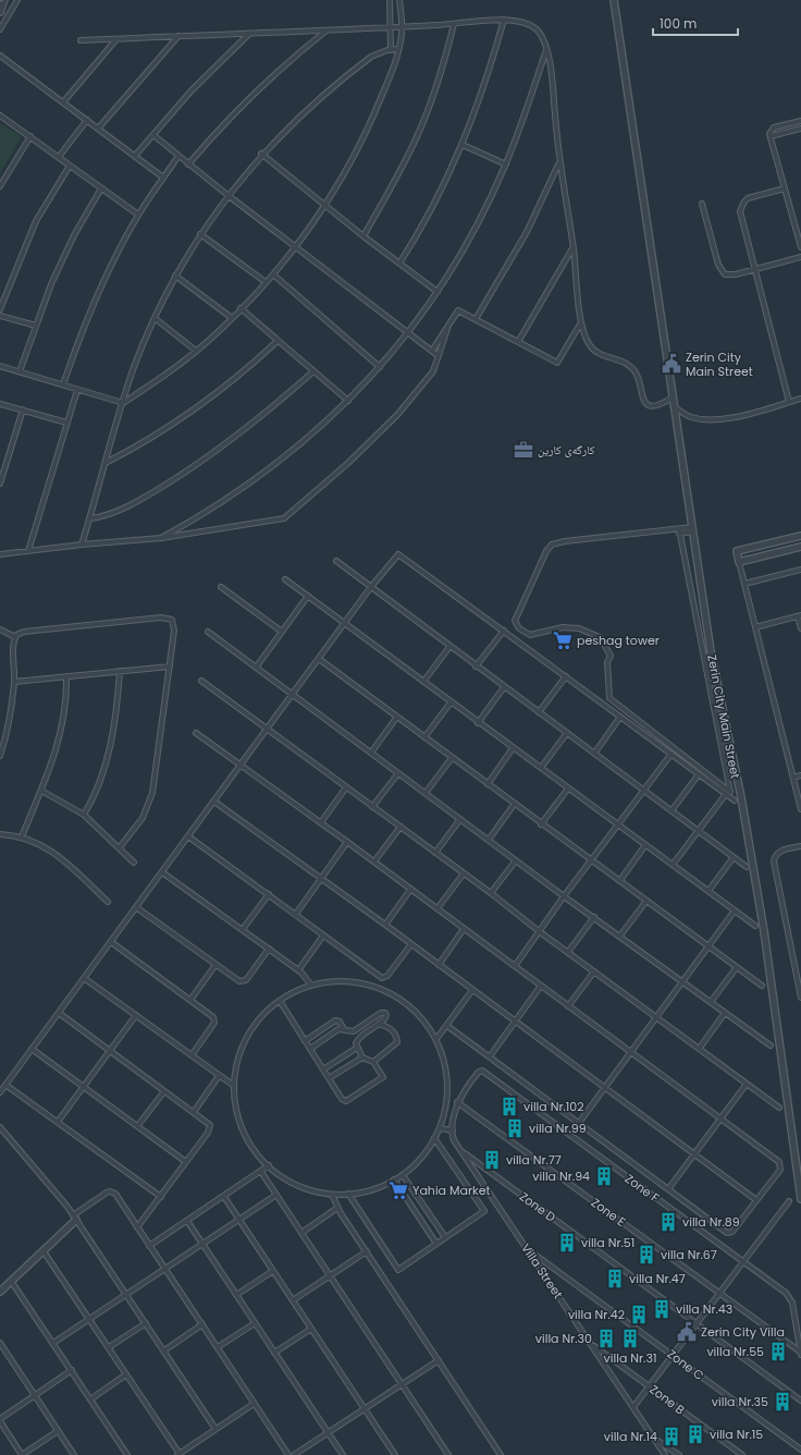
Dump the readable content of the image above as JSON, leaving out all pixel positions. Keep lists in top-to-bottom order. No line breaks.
{"streets":{"street":["Zerin City Main Street","Zone F","Zone D","Zone E","Villa Street","Zone C","Zone B"]},"crossings":[["Zone F","Zone E"],["Zone D","Villa Street"],["Villa Street","Zone C"],["Villa Street","Zone B"]],"places":{"public building":["Zerin City Main Street","Zerin City Villa"],"office":["کارگەی کارین"],"supermarket":["peshag tower","Yahia Market"],"building":["villa Nr.102","villa Nr.99","villa Nr.77","villa Nr.94","villa Nr.89","villa Nr.51","villa Nr.67","villa Nr.47","villa Nr.43","villa Nr.42","villa Nr.30","villa Nr.31","villa Nr.55","villa Nr.35","villa Nr.15","villa Nr.14"]},"scale_bar":"100 m"}
